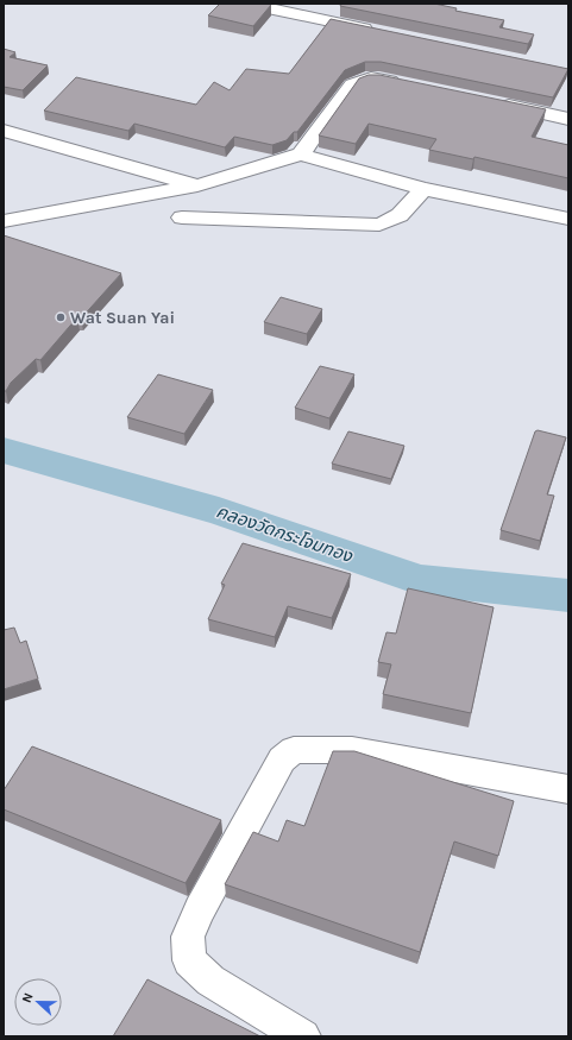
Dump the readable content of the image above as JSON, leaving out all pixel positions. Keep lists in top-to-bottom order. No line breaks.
{"water":["คลองวัดกระโจมทอง"],"places":["Wat Suan Yai"],"north":"left"}
